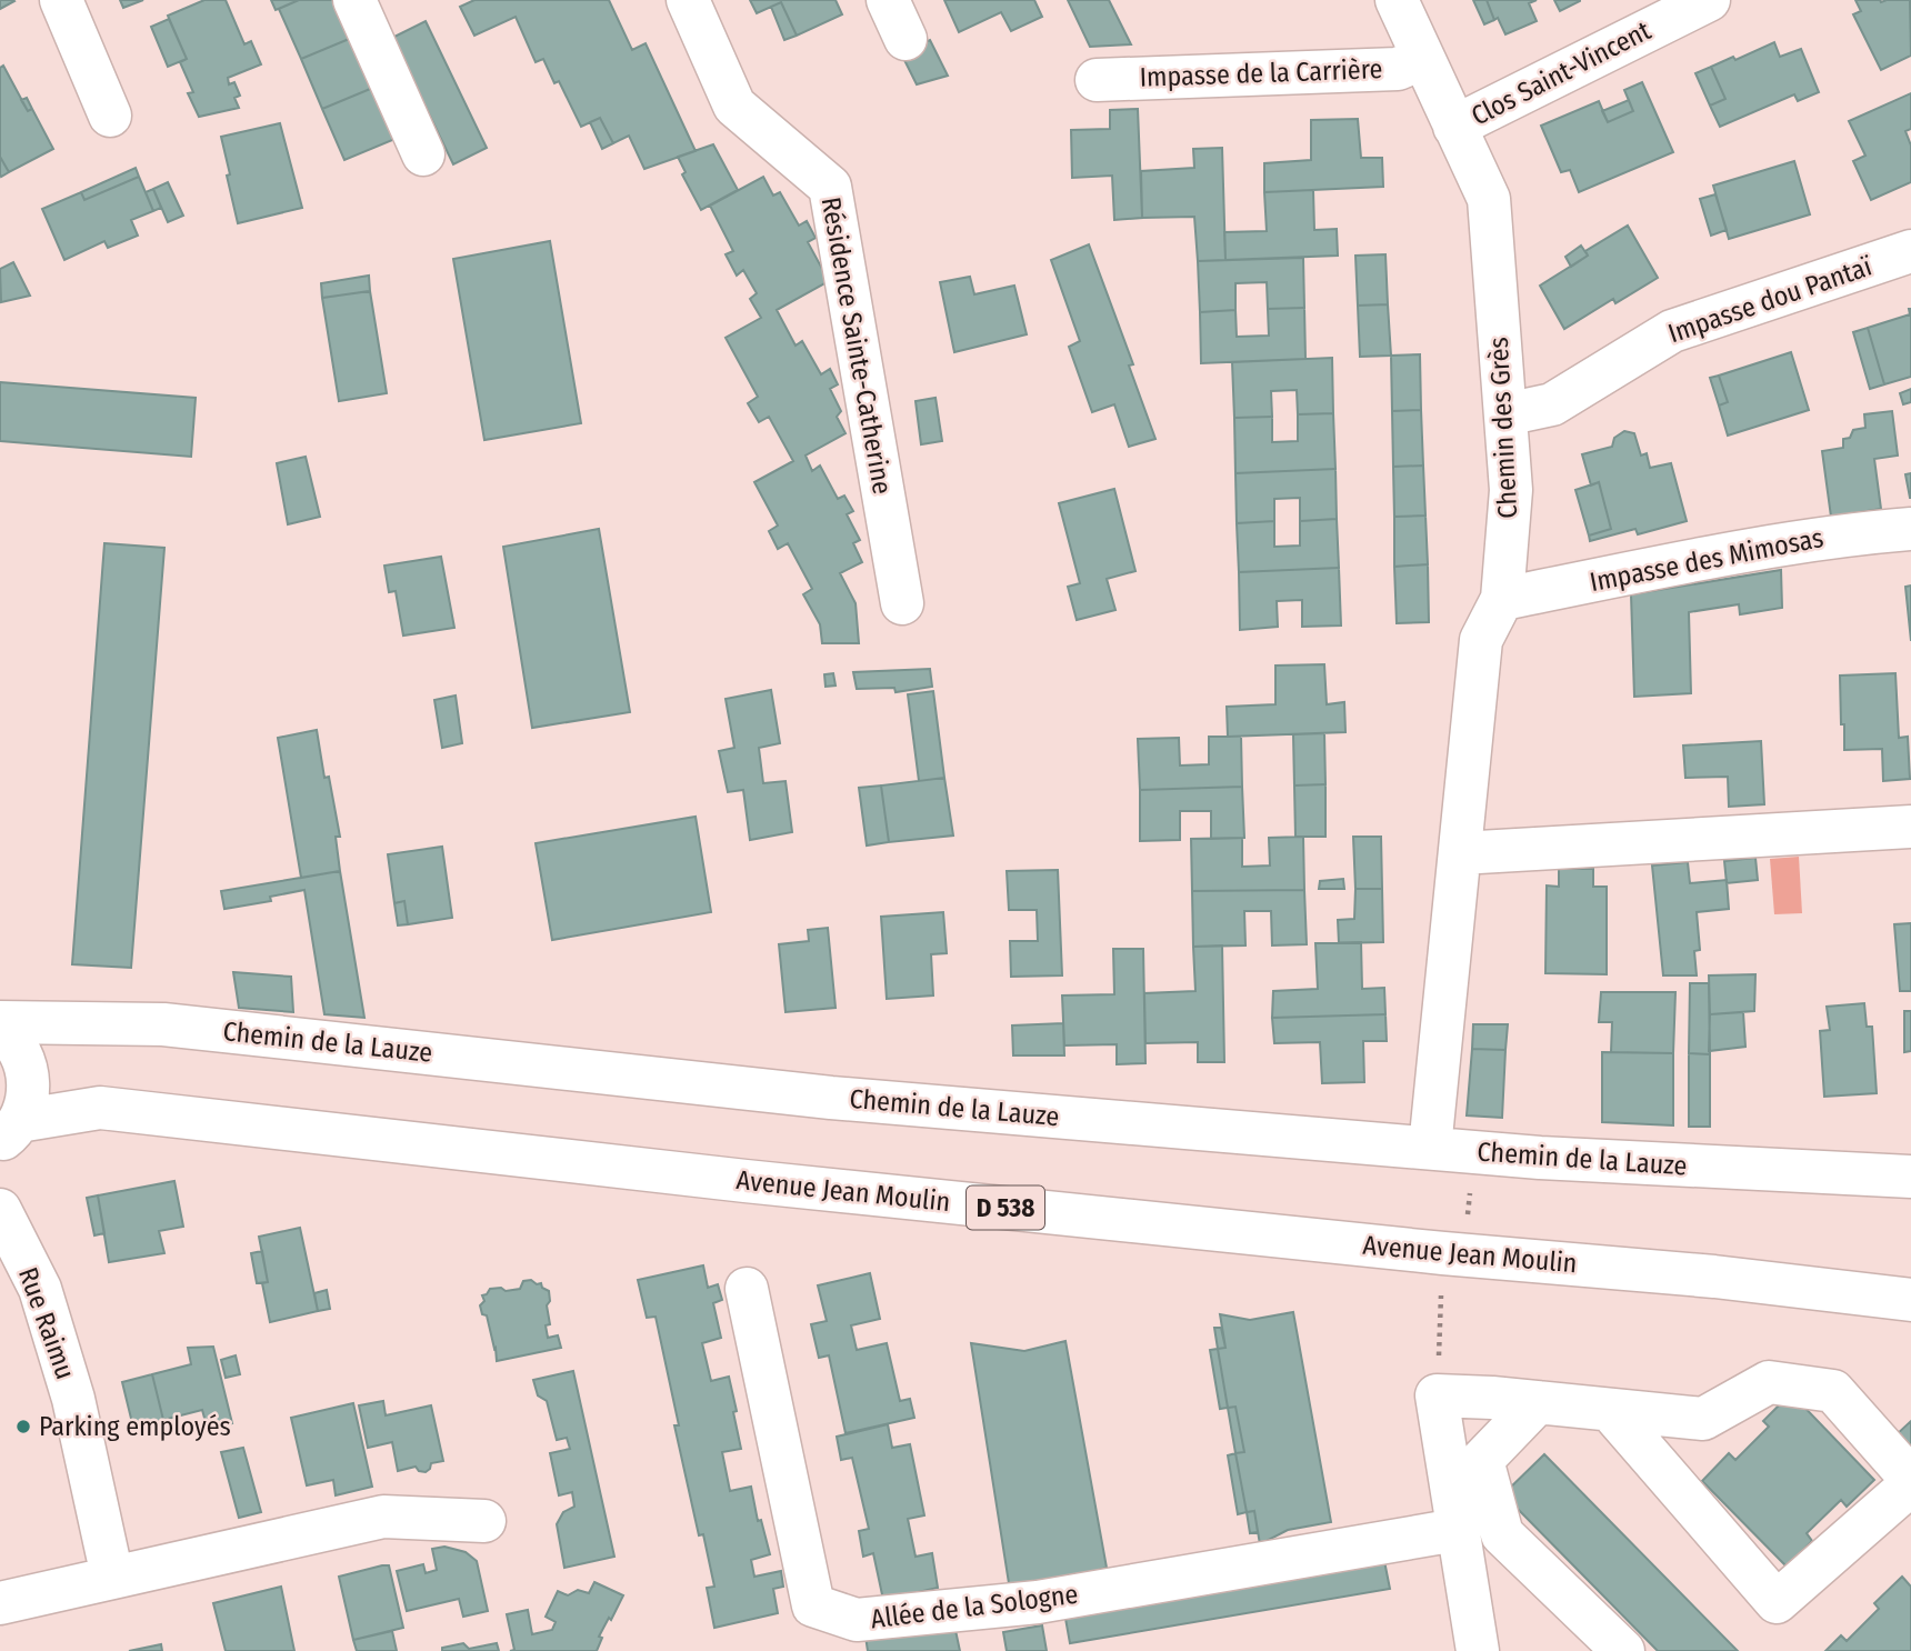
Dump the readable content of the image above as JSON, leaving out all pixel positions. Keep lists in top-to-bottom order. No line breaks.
{"streets":{"street":["Impasse de la Carrière","Clos Saint-Vincent","Impasse dou Pantaï","Résidence Sainte-Catherine","Chemin des Grès","Impasse des Mimosas","Chemin de la Lauze","Avenue Jean Moulin","D 538","Rue Raimu","Allée de la Sologne"]},"crossings":[["Impasse de la Carrière","Chemin des Grès"],["Clos Saint-Vincent","Chemin des Grès"],["Impasse dou Pantaï","Chemin des Grès"],["Chemin des Grès","Impasse des Mimosas"],["Chemin des Grès","Chemin de la Lauze"]],"places":["Parking employés"]}
